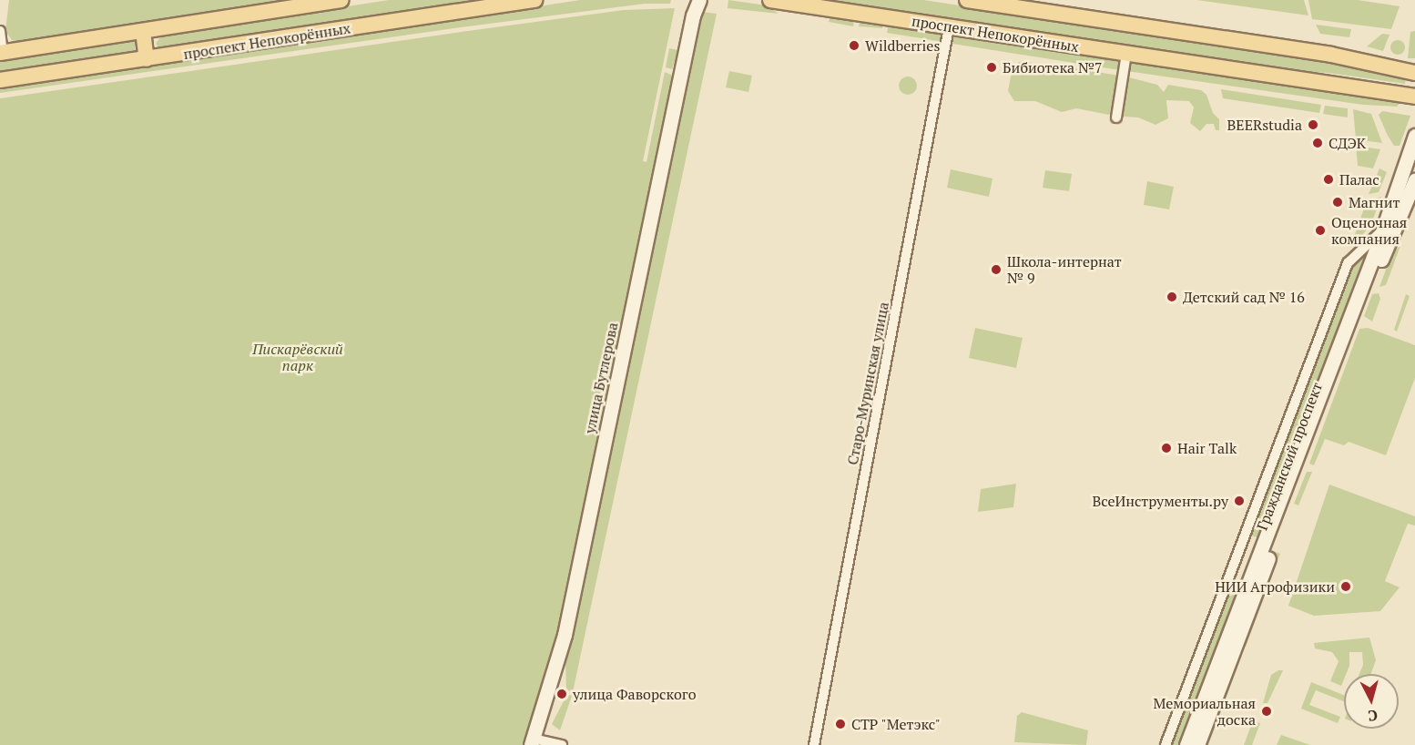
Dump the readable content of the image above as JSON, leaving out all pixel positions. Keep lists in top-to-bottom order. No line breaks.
{"streets":{"main road":["проспект Непокорённых","улица Бутлерова","Гражданский проспект"],"street":["Старо-Муринская улица"]},"crossings":[["проспект Непокорённых","Старо-Муринская улица"]],"parks":["Пискарёвский парк"],"places":["Wildberries","Бибиотека №7","BEERstudia","СДЭК","Палас","Магнит","Оценочная компания","Школа-интернат № 9","Детский сад № 16","Hair Talk","ВсеИнструменты.ру","НИИ Агрофизики","улица Фаворского","Мемориальная доска","СТР \"Метэкс\""],"north":"bottom"}
